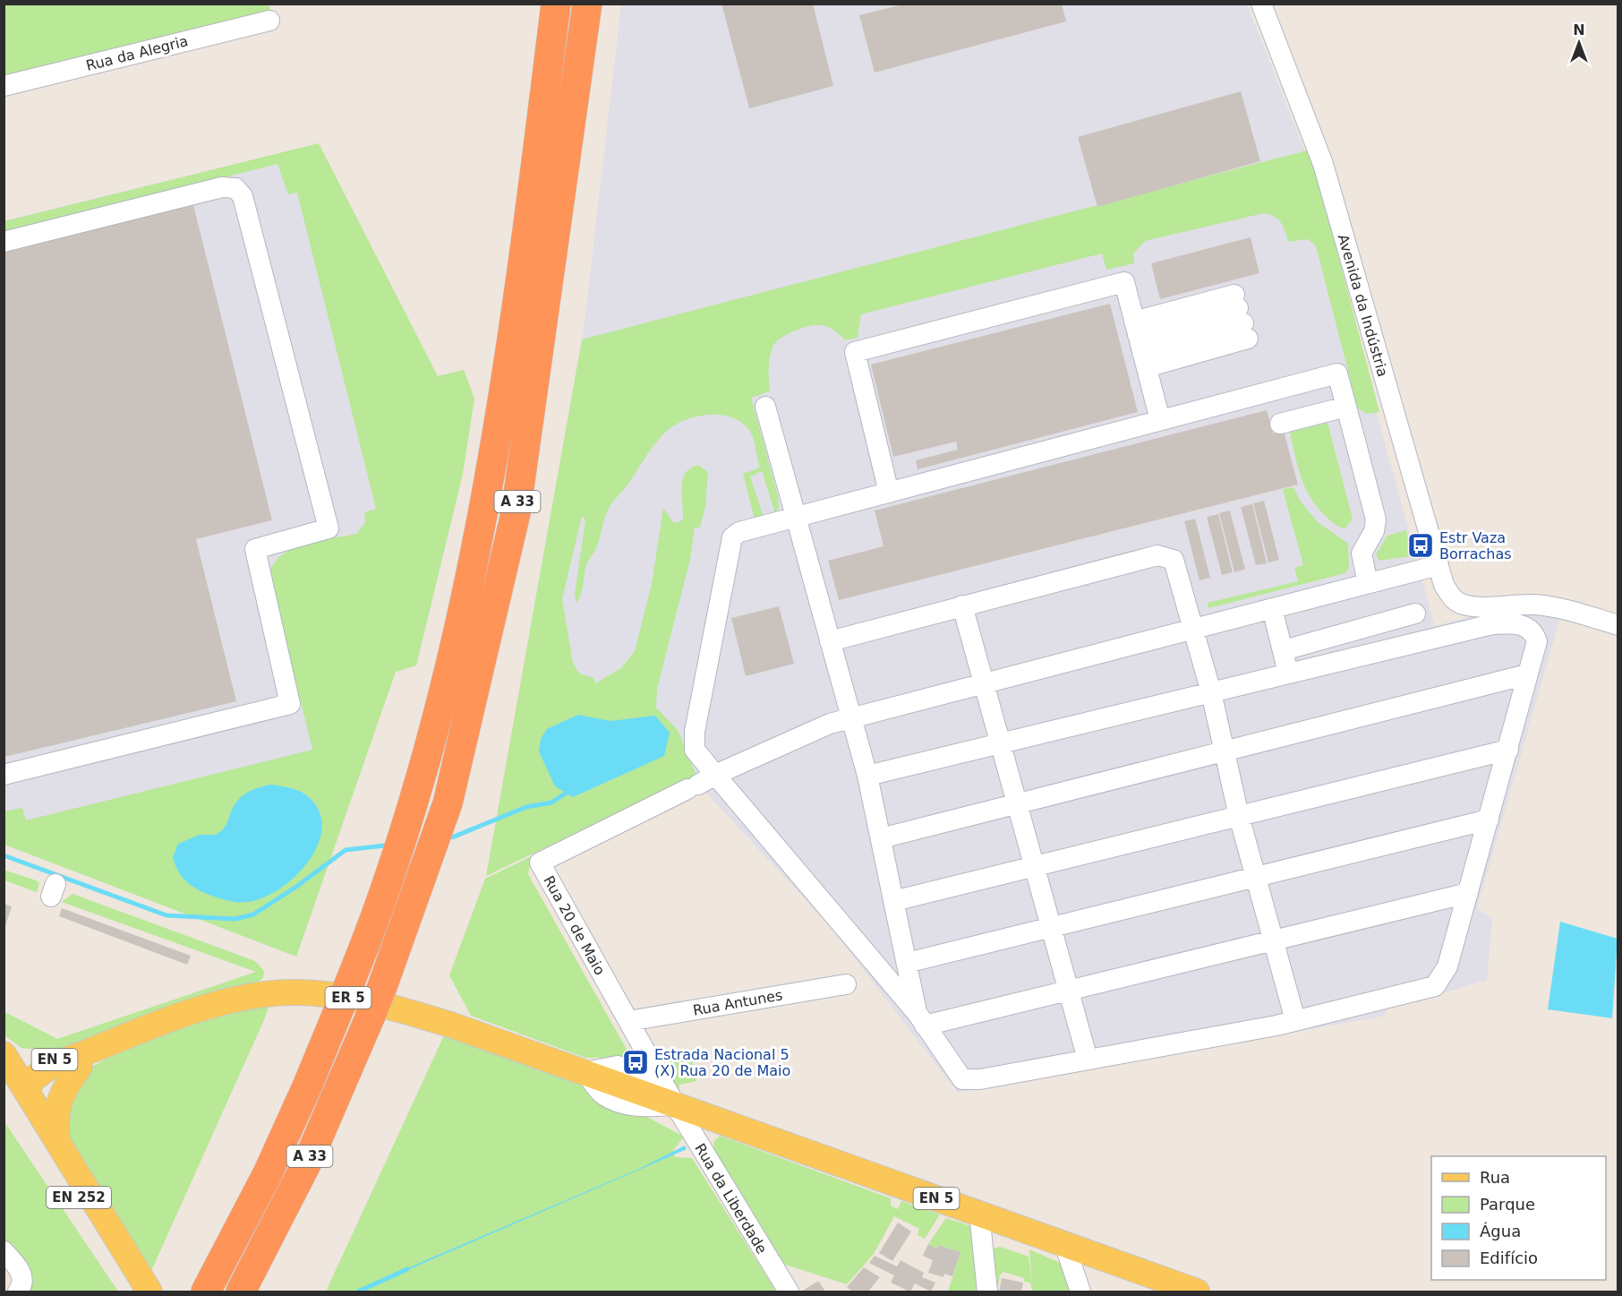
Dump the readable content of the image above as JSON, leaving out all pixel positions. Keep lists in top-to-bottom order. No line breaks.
{"streets":{"highway":["A 33"],"main road":["ER 5","EN 5","EN 252"],"street":["Rua da Alegria","Avenida da Indústria","Rua 20 de Maio","Rua Antunes","Rua da Liberdade"]},"crossings":[["Rua 20 de Maio","ER 5"],["Rua 20 de Maio","Rua Antunes"],["Rua 20 de Maio","EN 5"],["Rua 20 de Maio","Rua da Liberdade"],["ER 5","EN 5"],["ER 5","Rua da Liberdade"],["EN 5","EN 252"],["EN 5","Rua da Liberdade"]],"places":{"bus stop":["Estr Vaza Borrachas","Estrada Nacional 5 (X) Rua 20 de Maio"]},"legend":["Rua","Parque","Água","Edifício"],"north":"top"}
